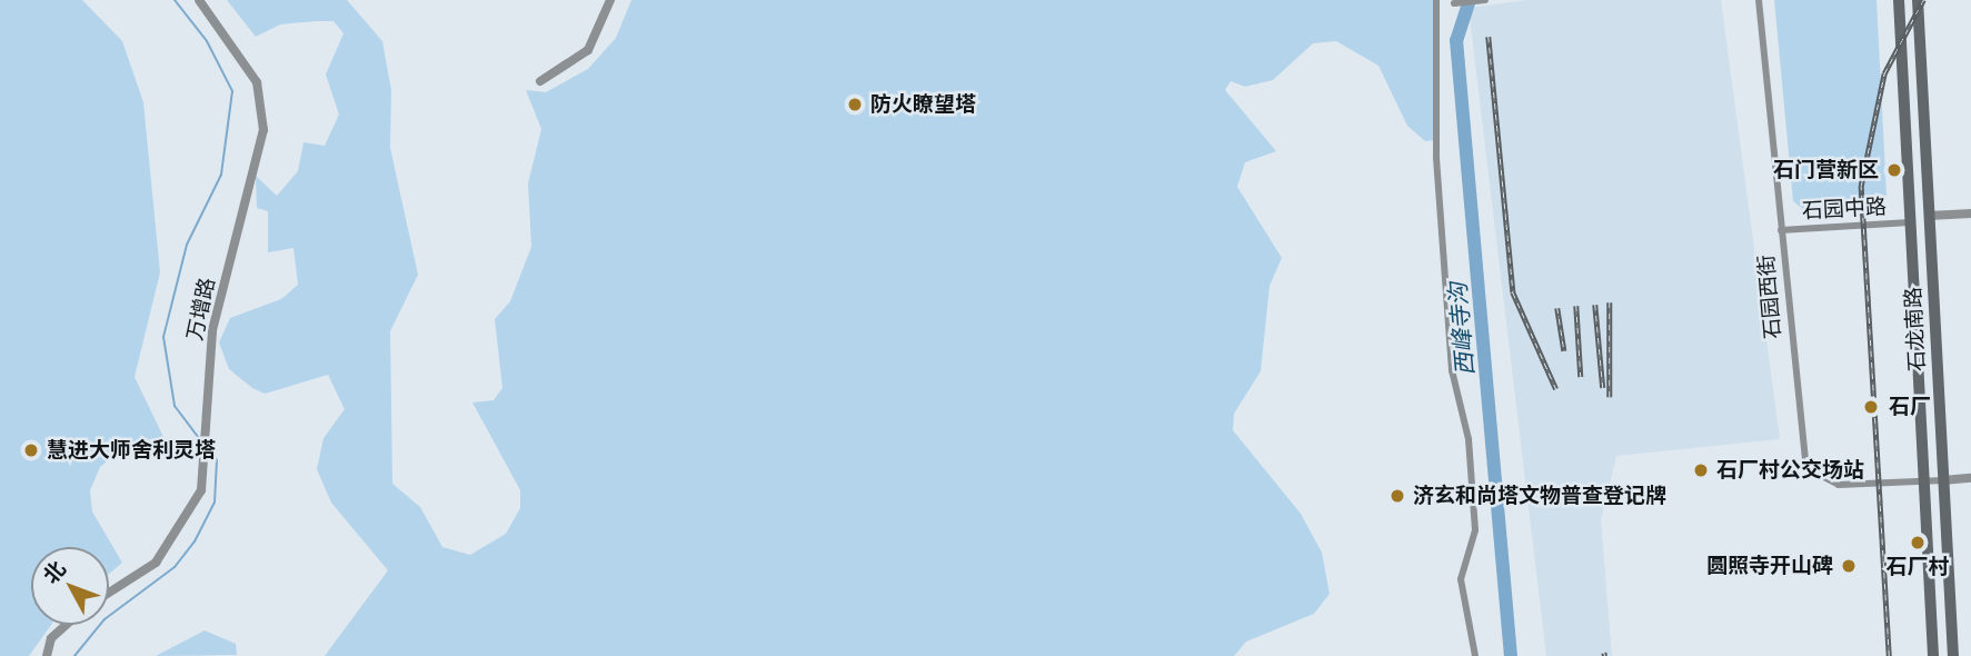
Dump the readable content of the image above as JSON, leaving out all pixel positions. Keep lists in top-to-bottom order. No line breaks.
{"streets":{"main road":["石龙南路"],"street":["石园中路","石园西街","万增路"]},"crossings":[["石园中路","石园西街"],["石园中路","石龙南路"],["石园西街","石龙南路"]],"water":["西峰寺沟"],"places":["防火瞭望塔","石门营新区","石厂","慧进大师舍利灵塔","石厂村公交场站","济玄和尚塔文物普查登记牌","石厂村","圆照寺开山碑"],"north":"top left"}
